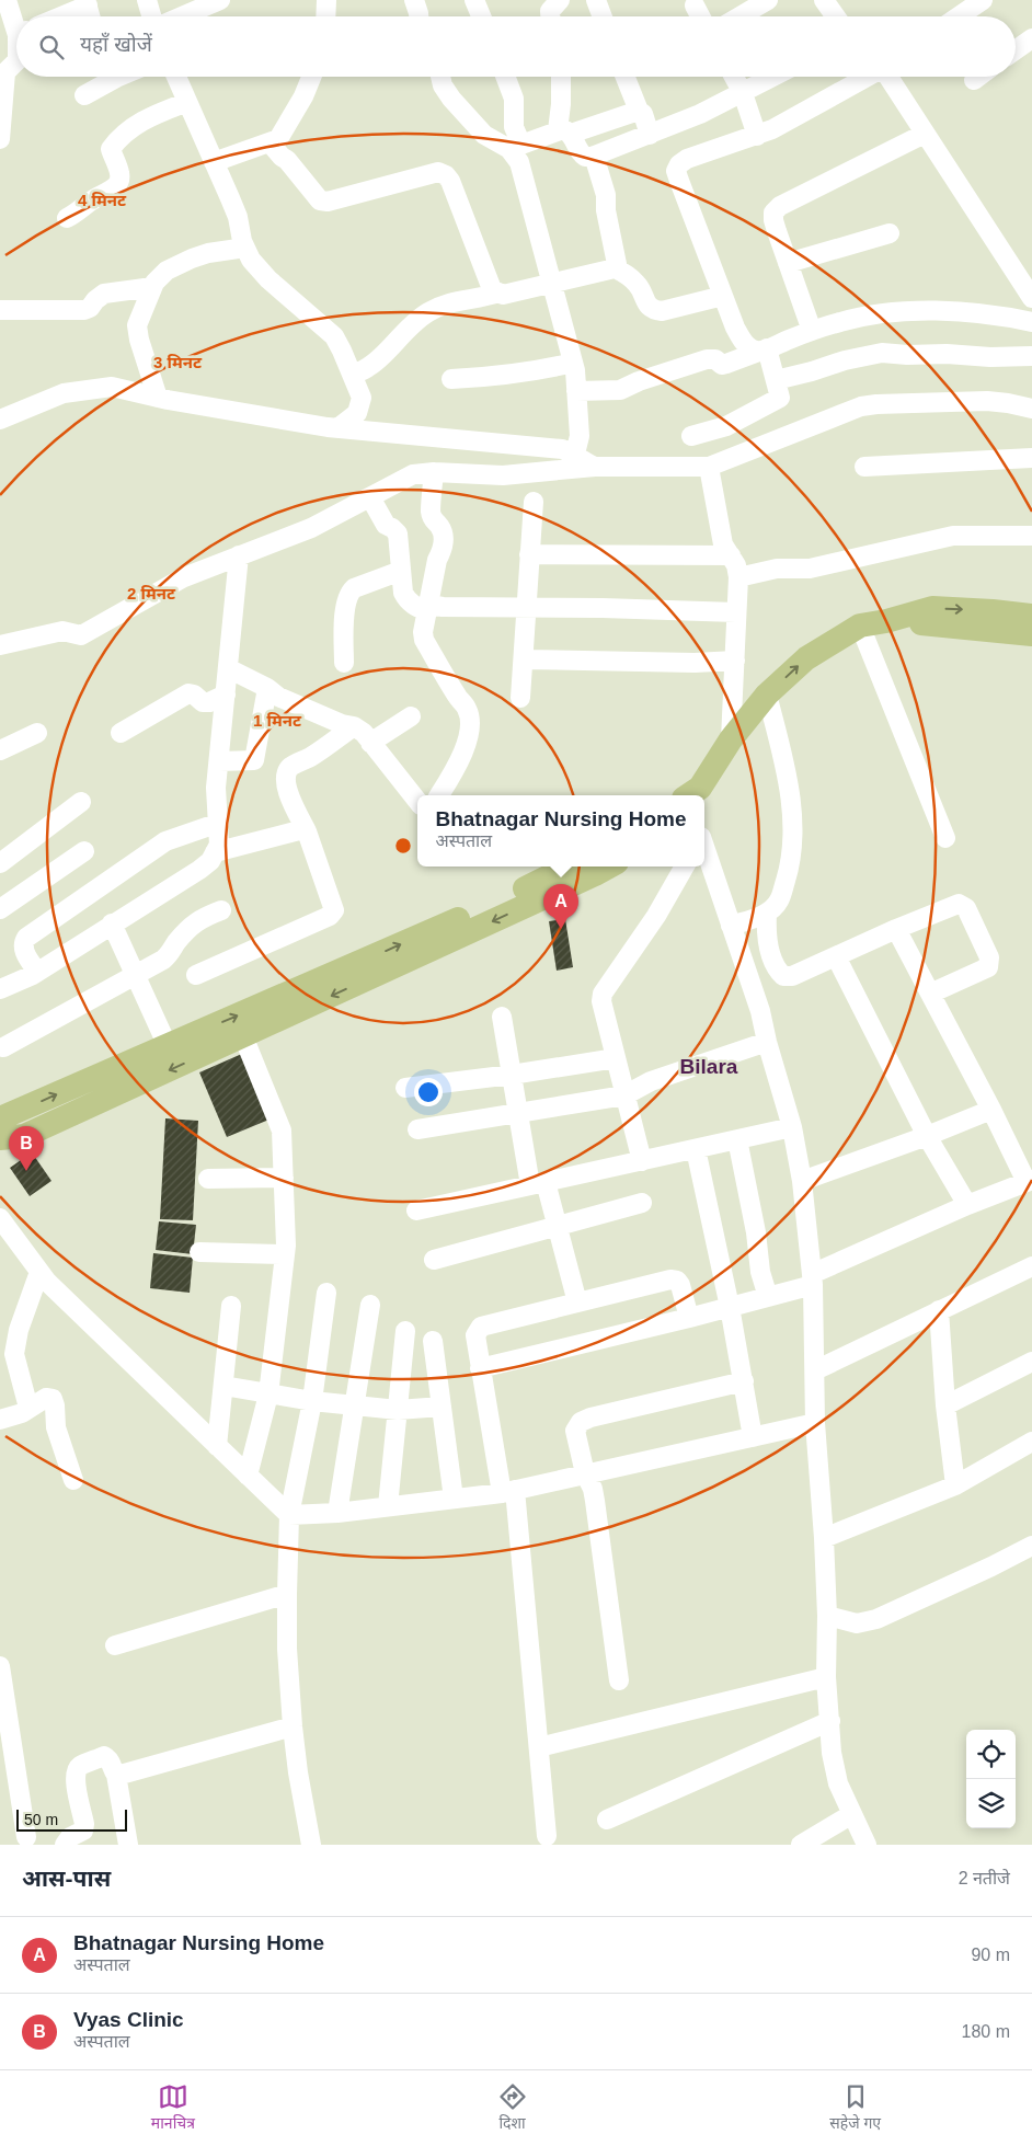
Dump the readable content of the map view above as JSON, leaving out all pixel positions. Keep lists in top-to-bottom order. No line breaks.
{"districts":["Bilara"],"scale_bar":"50 m","page":{"search":"यहाँ खोजें","popup":["Bhatnagar Nursing Home","अस्पताल"],"pins":["A","B"],"scale":"50 m","heading":["आस-पास","2 नतीजे"],"list":[{"mark":"A","name":"Bhatnagar Nursing Home","note":"अस्पताल","value":"90 m"},{"mark":"B","name":"Vyas Clinic","note":"अस्पताल","value":"180 m"}],"nav":["मानचित्र","दिशा","सहेजे गए"]},"rings":["4 मिनट","3 मिनट","2 मिनट","1 मिनट"]}
